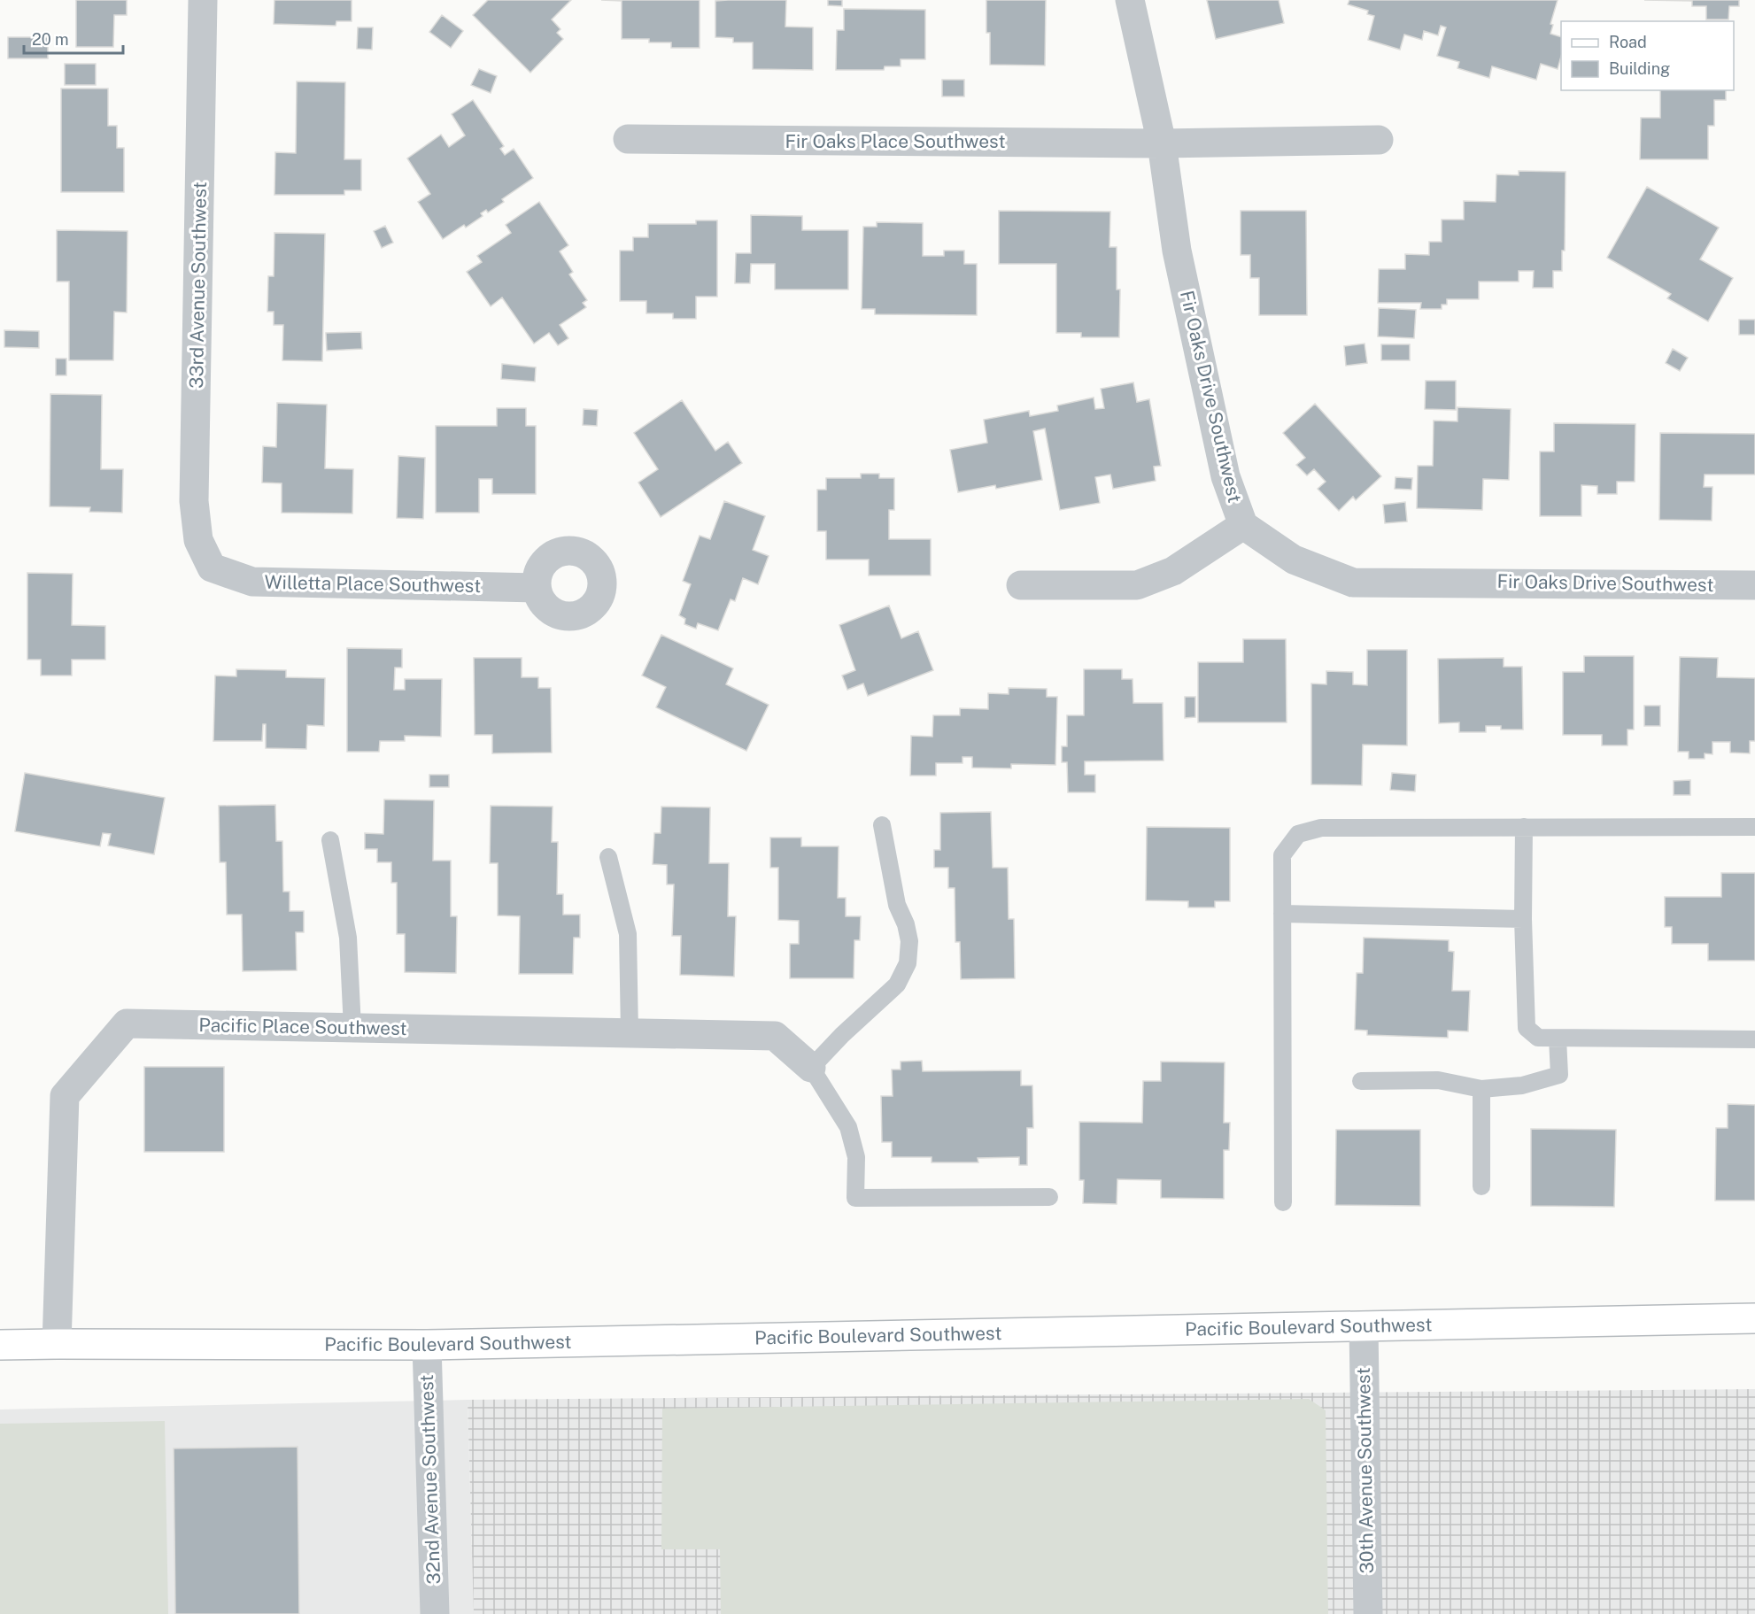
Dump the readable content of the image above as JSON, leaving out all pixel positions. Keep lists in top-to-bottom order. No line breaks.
{"streets":{"main road":["Pacific Boulevard Southwest"],"street":["Fir Oaks Place Southwest","33rd Avenue Southwest","Fir Oaks Drive Southwest","Willetta Place Southwest","Pacific Place Southwest","30th Avenue Southwest","32nd Avenue Southwest"]},"crossings":[["Fir Oaks Place Southwest","Fir Oaks Drive Southwest"],["33rd Avenue Southwest","Willetta Place Southwest"],["Pacific Place Southwest","Pacific Boulevard Southwest"],["Pacific Boulevard Southwest","30th Avenue Southwest"],["Pacific Boulevard Southwest","32nd Avenue Southwest"]],"legend":["Road","Building"],"scale_bar":"20 m"}
